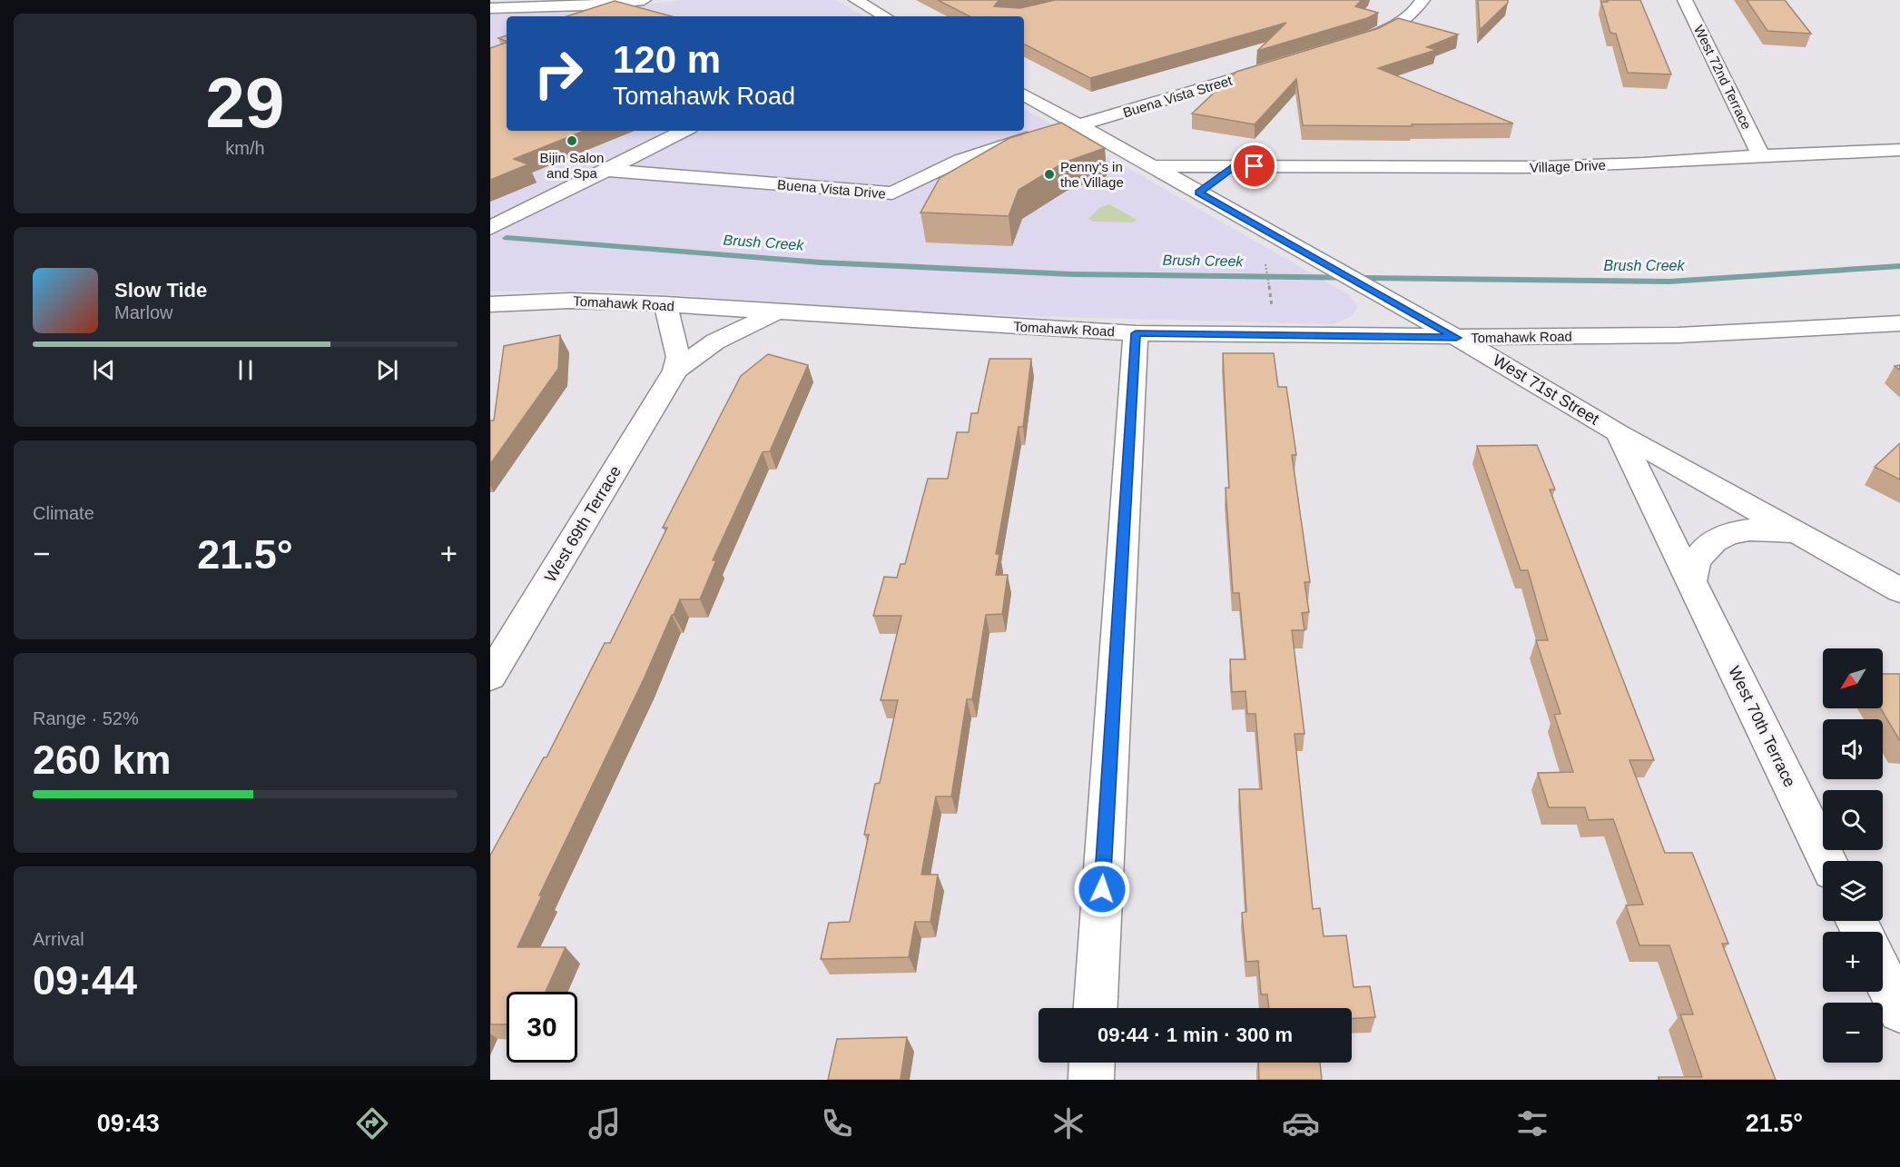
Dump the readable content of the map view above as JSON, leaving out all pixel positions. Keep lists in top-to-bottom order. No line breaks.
{"streets":{"street":["West 72nd Terrace","Buena Vista Street","Village Drive","Buena Vista Drive","Tomahawk Road","West 71st Street","West 69th Terrace","West 70th Terrace"]},"crossings":[["West 72nd Terrace","Village Drive"],["Buena Vista Street","Buena Vista Drive"],["Buena Vista Street","West 71st Street"],["Village Drive","West 71st Street"],["Buena Vista Drive","West 71st Street"],["Tomahawk Road","West 71st Street"],["Tomahawk Road","West 69th Terrace"],["West 71st Street","West 70th Terrace"]],"water":["Brush Creek"],"places":["Bijin Salon and Spa","Penny's in the Village"],"north":"bottom left","page":{"tile":[["29","km/h"],"Climate",["Range · 52%","260 km"],["Arrival","09:44"]],"turn":["120 m","Tomahawk Road"],"song":["Slow Tide","Marlow"],"heat":["−","21.5°","+"],"map_buttons":["+","−"],"limit":"30","trip":"09:44 · 1 min · 300 m","tabs":["09:43","21.5°"]}}
